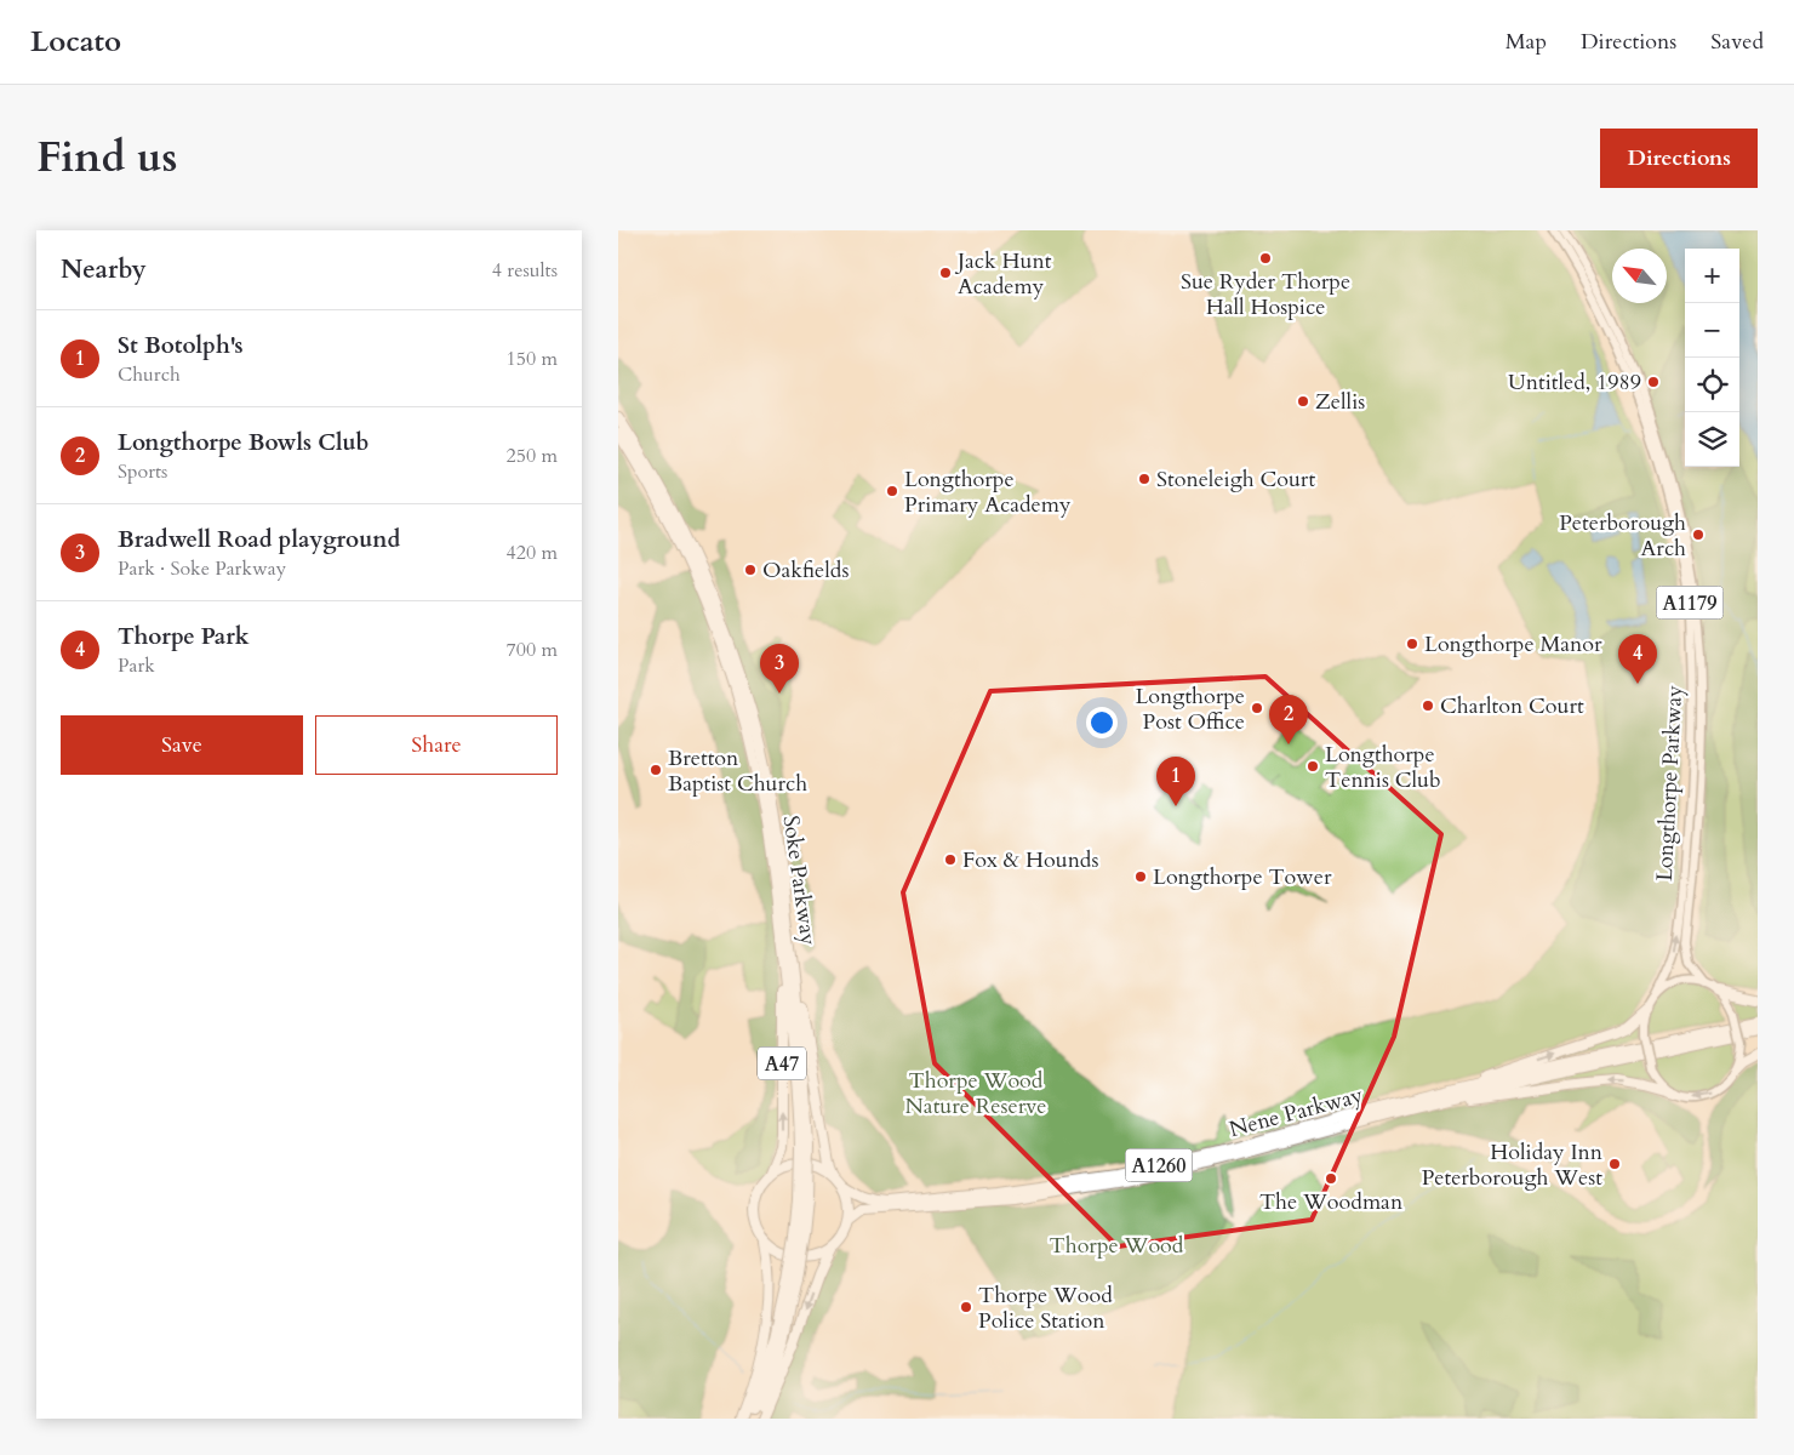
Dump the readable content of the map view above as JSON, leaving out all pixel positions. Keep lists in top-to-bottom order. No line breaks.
{"streets":{"highway":["Soke Parkway","A47","Nene Parkway","A1260"],"main road":["A1179","Longthorpe Parkway"]},"crossings":[["Soke Parkway","A47"],["A47","Nene Parkway"]],"parks":["Thorpe Wood Nature Reserve","Thorpe Wood"],"places":["Sue Ryder Thorpe Hall Hospice","Jack Hunt Academy","Untitled, 1989","Zellis","Stoneleigh Court","Longthorpe Primary Academy","Peterborough Arch","Oakfields","Longthorpe Manor","Charlton Court","Longthorpe Post Office","Longthorpe Tennis Club","Bretton Baptist Church","Fox & Hounds","Longthorpe Tower","Holiday Inn Peterborough West","The Woodman","Thorpe Wood Police Station"],"north":"top left","page":{"header":"Locato","nav":["Map","Directions","Saved"],"title":"Find us","buttons":["Directions",["Save","Share"]],"heading":["Nearby","4 results"],"map_buttons":["+","−"],"list":[{"mark":"1","name":"St Botolph's","note":"Church","value":"150 m"},{"mark":"2","name":"Longthorpe Bowls Club","note":"Sports","value":"250 m"},{"mark":"3","name":"Bradwell Road playground","note":"Park · Soke Parkway","value":"420 m"},{"mark":"4","name":"Thorpe Park","note":"Park","value":"700 m"}],"pins":["4","3","2","1"]}}
